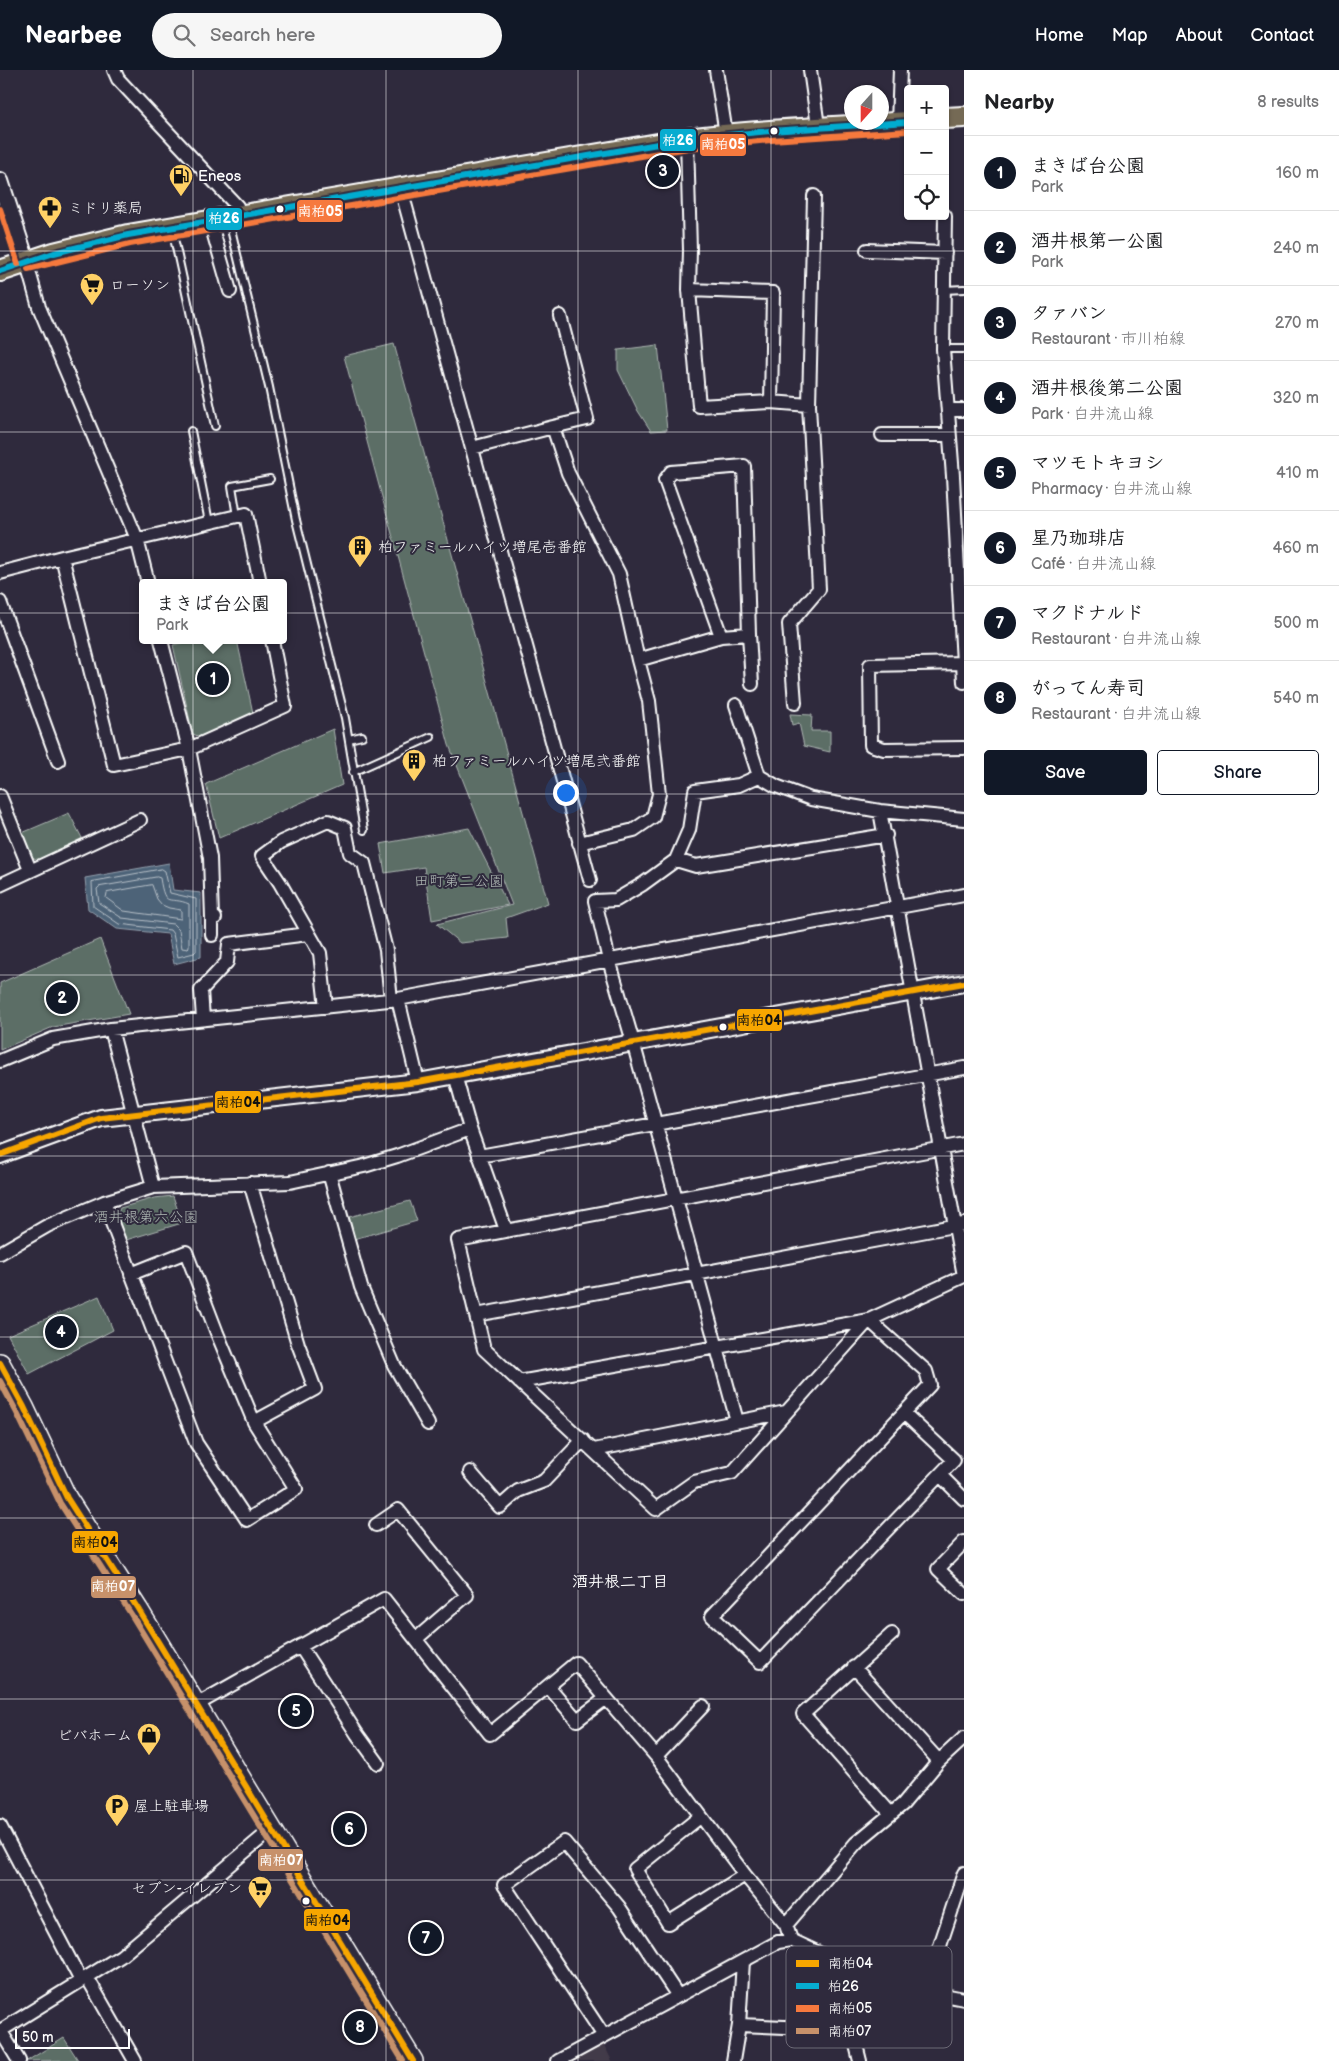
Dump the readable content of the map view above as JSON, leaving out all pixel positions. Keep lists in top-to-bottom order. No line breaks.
{"districts":["酒井根二丁目"],"parks":["田町第二公園","酒井根第六公園"],"places":{"fuel station":["Eneos"],"pharmacy":["ミドリ薬局"],"supermarket":["ローソン","セブン-イレブン"],"building":["柏ファミールハイツ増尾壱番館","柏ファミールハイツ増尾弐番館"],"shop":["ビバホーム"],"parking":["屋上駐車場"]},"lines":["transit line 柏26","transit line 南柏05","transit line 南柏04","transit line 南柏07"],"legend":["南柏04","柏26","南柏05","南柏07"],"scale_bar":"50 m","north":"bottom","page":{"header":"Nearbee","search":"Search here","nav":["Home","Map","About","Contact"],"heading":["Nearby","8 results"],"map_buttons":["+","−"],"list":[{"mark":"1","name":"まきば台公園","note":"Park","value":"160 m"},{"mark":"2","name":"酒井根第一公園","note":"Park","value":"240 m"},{"mark":"3","name":"タァバン","note":"Restaurant · 市川柏線","value":"270 m"},{"mark":"4","name":"酒井根後第二公園","note":"Park · 白井流山線","value":"320 m"},{"mark":"5","name":"マツモトキヨシ","note":"Pharmacy · 白井流山線","value":"410 m"},{"mark":"6","name":"星乃珈琲店","note":"Café · 白井流山線","value":"460 m"},{"mark":"7","name":"マクドナルド","note":"Restaurant · 白井流山線","value":"500 m"},{"mark":"8","name":"がってん寿司","note":"Restaurant · 白井流山線","value":"540 m"}],"pins":["3","1","2","4","5","6","7","8"],"popup":["まきば台公園","Park"],"buttons":["Save","Share"],"scale":"50 m"}}
